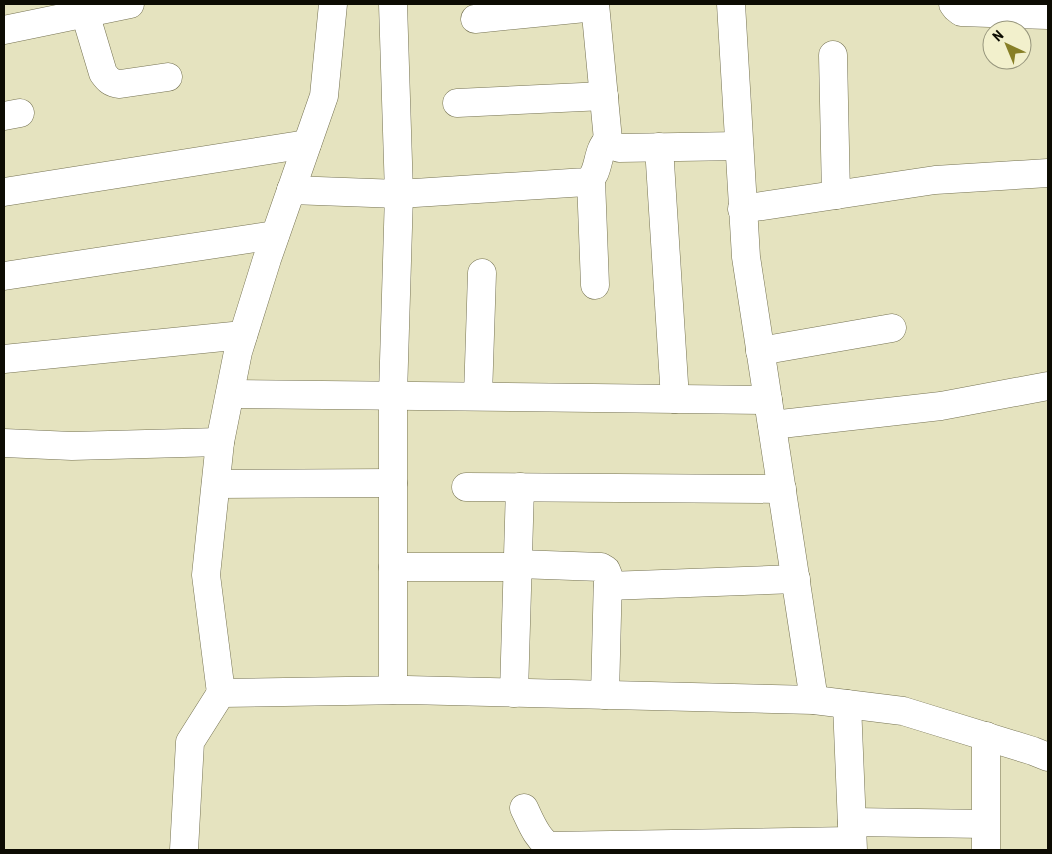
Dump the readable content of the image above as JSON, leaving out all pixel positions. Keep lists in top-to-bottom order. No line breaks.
{"north":"top left"}
